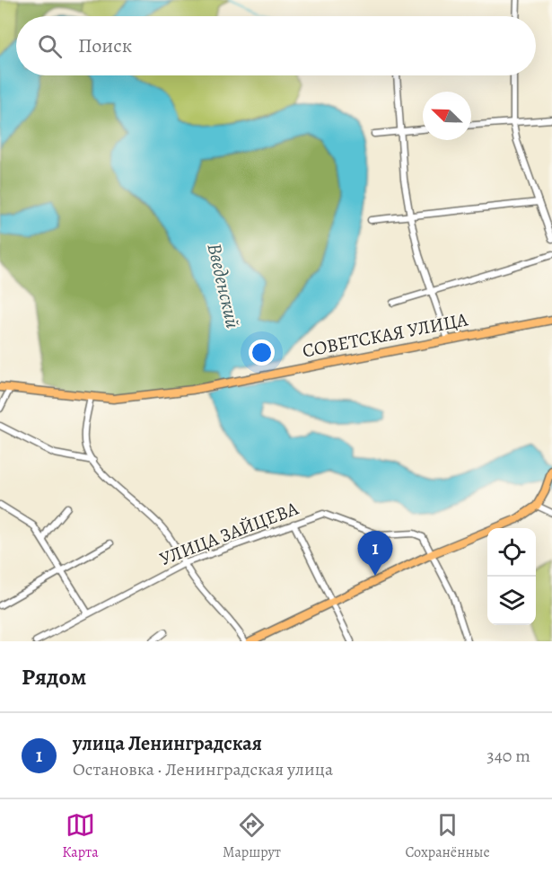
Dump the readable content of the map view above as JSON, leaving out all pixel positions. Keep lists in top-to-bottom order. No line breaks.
{"streets":{"main road":["СОВЕТСКАЯ УЛИЦА"],"street":["УЛИЦА ЗАЙЦЕВА"]},"water":["Введенский"],"north":"top left","page":{"search":"Поиск","pins":"1","heading":"Рядом","list":[{"mark":"1","name":"улица Ленинградская","note":"Остановка · Ленинградская улица","value":"340 m"}],"nav":["Карта","Маршрут","Сохранённые"]}}
